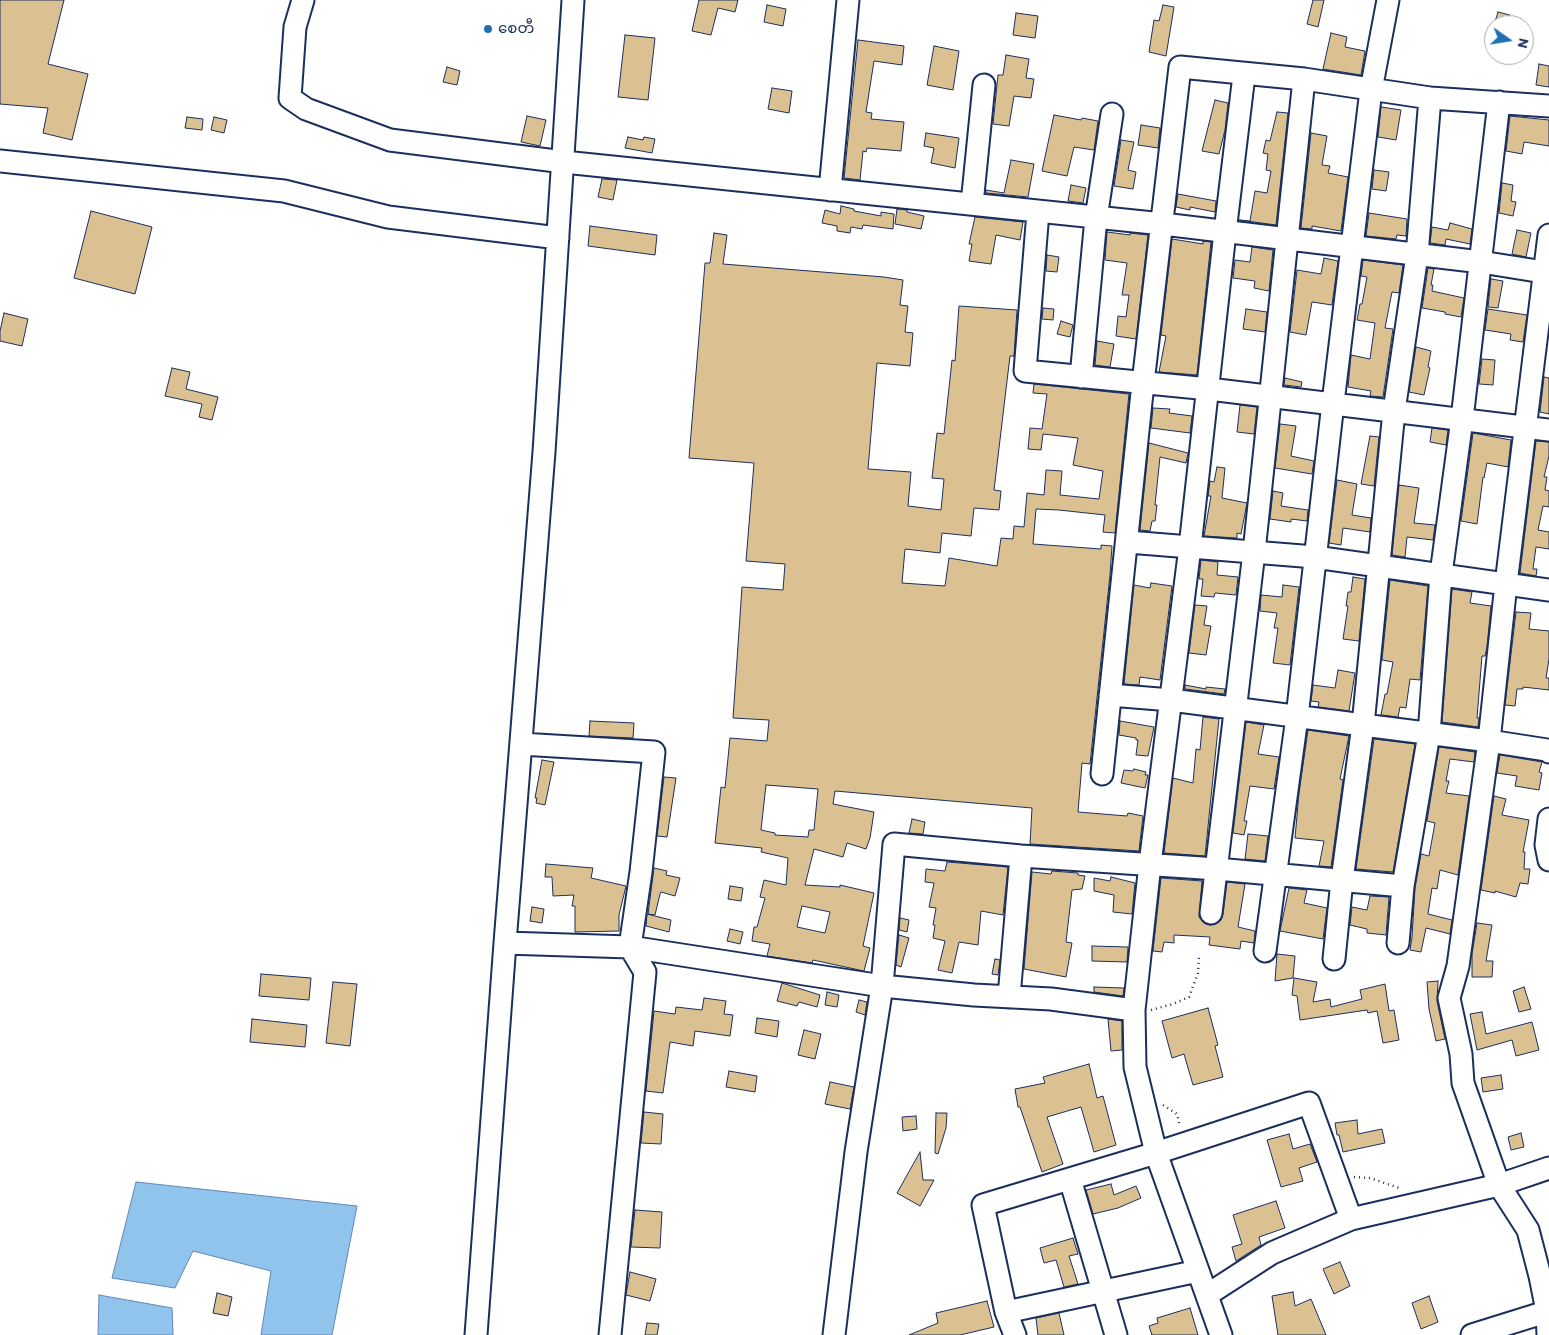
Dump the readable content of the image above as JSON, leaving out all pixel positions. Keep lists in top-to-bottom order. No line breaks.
{"places":["စေတီ"],"north":"right"}
